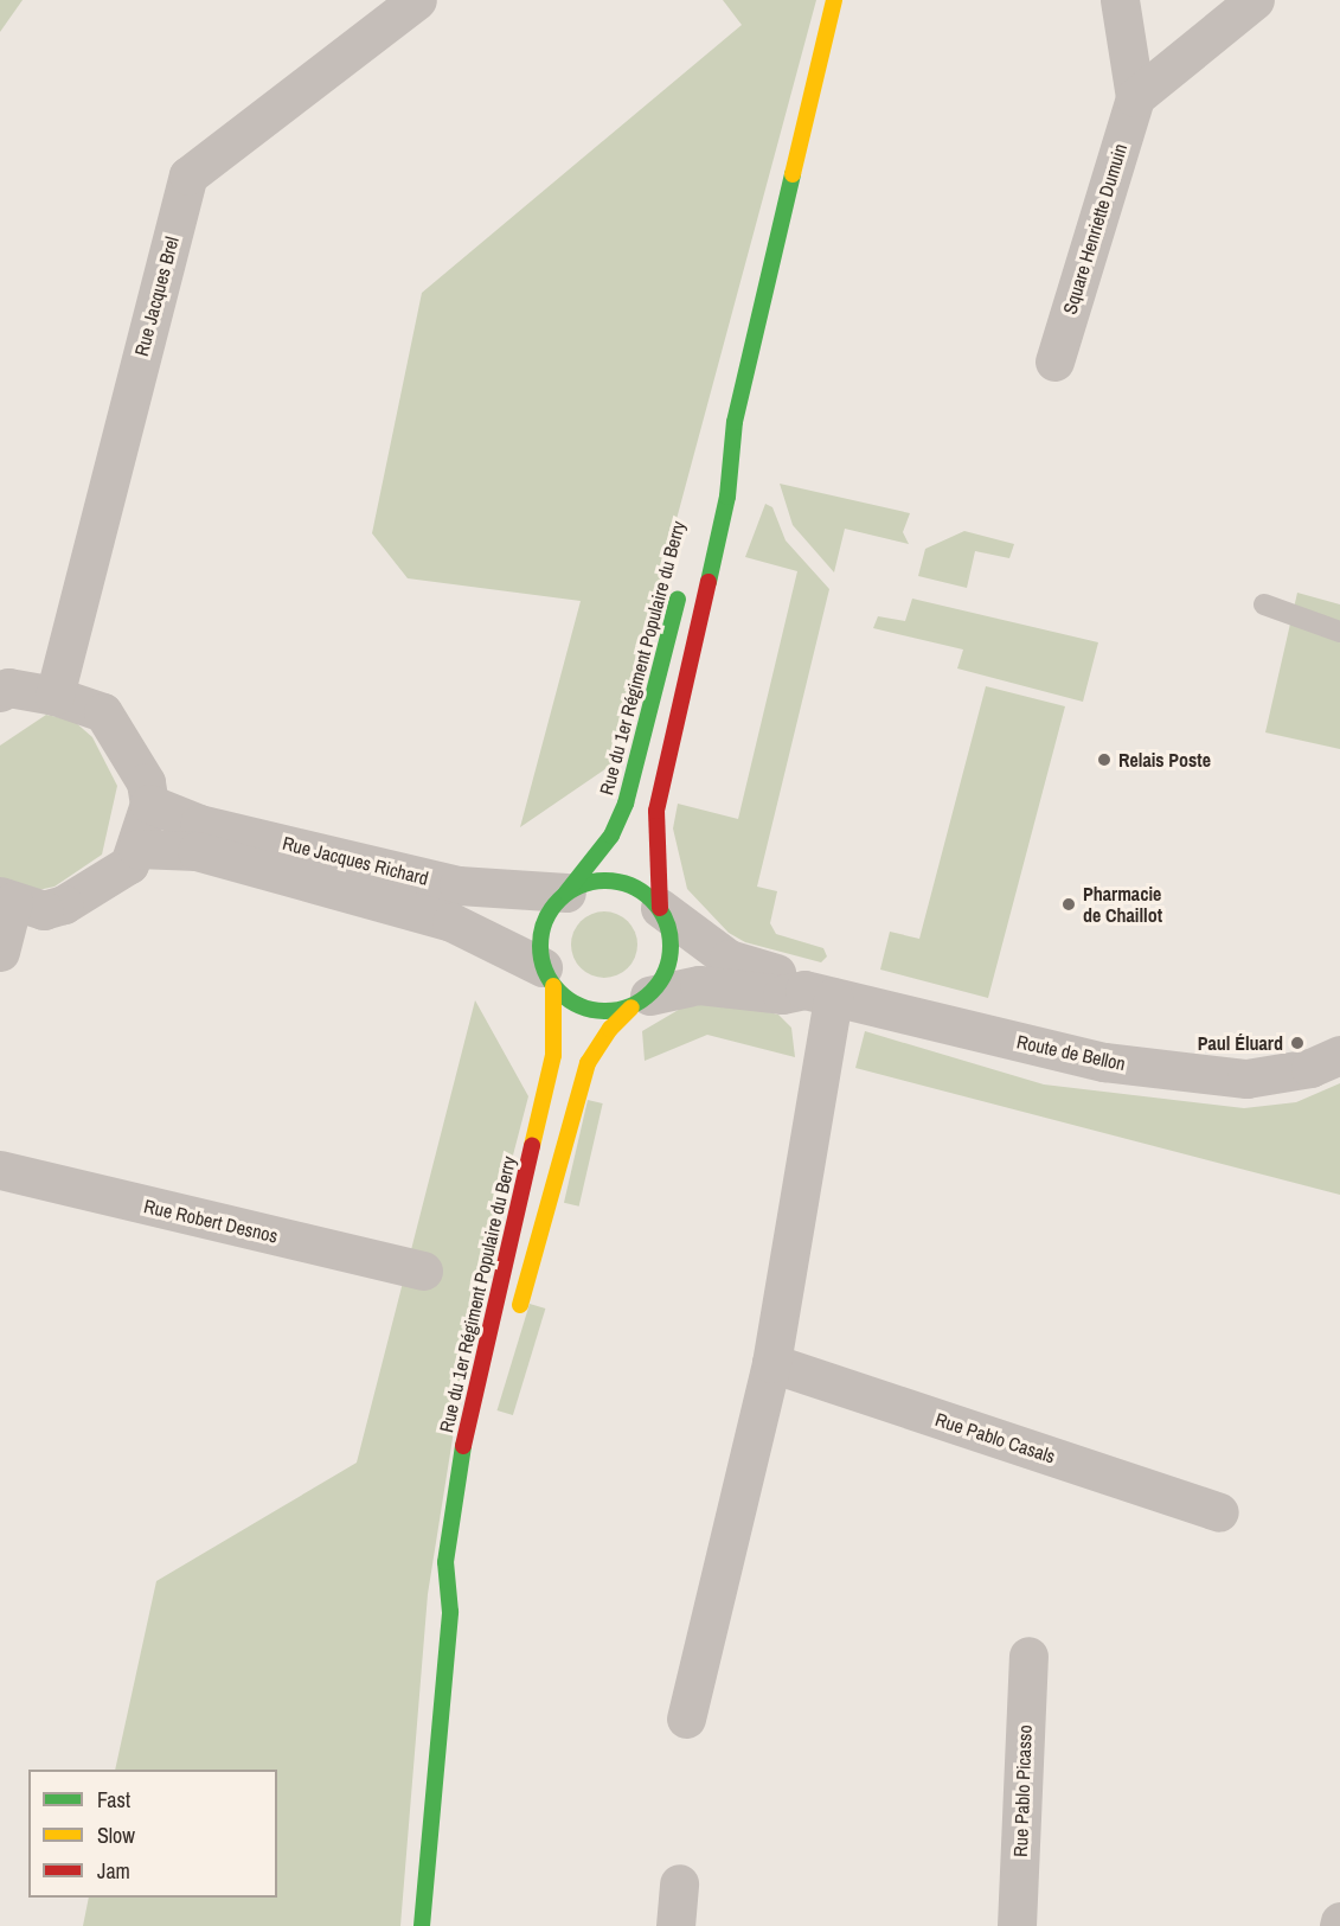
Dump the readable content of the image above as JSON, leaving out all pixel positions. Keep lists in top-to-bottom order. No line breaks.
{"streets":{"main road":["Rue du 1er Régiment Populaire du Berry"],"street":["Square Henriette Dumuin","Rue Jacques Brel","Rue Jacques Richard","Route de Bellon","Rue Robert Desnos","Rue Pablo Casals","Rue Pablo Picasso"]},"crossings":[["Rue du 1er Régiment Populaire du Berry","Rue Jacques Richard"],["Rue du 1er Régiment Populaire du Berry","Route de Bellon"],["Rue Jacques Richard","Route de Bellon"]],"places":["Relais Poste","Pharmacie de Chaillot","Paul Éluard"],"legend":["Fast","Slow","Jam"]}
